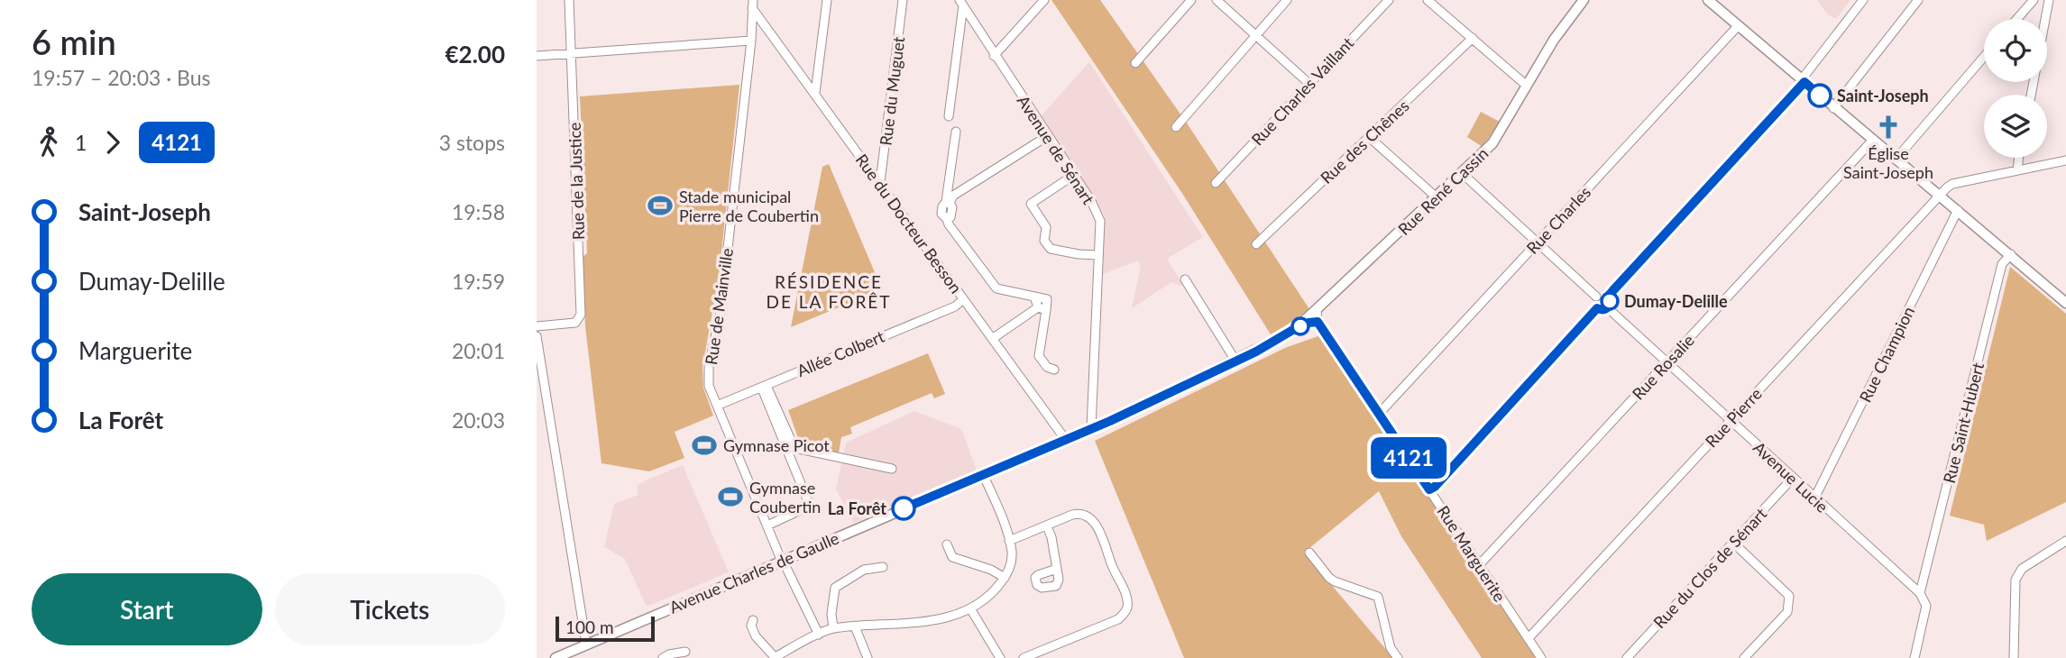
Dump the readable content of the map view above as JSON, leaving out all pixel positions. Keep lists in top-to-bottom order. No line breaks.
{"streets":{"main road":["Rue René Cassin","Avenue Charles de Gaulle"],"street":["Rue du Muguet","Rue Charles Vaillant","Rue des Chênes","Avenue de Sénart","Rue de la Justice","Rue Charles","Rue du Docteur Besson","Rue de Mainville","Allée Colbert","Rue Champion","Rue Rosalie","Rue Pierre","Rue Saint-Hubert","Avenue Lucie","Rue Marguerite","Rue du Clos de Sénart"]},"crossings":[["Rue du Muguet","Rue du Docteur Besson"],["Avenue de Sénart","Avenue Charles de Gaulle"],["Rue René Cassin","Rue Marguerite"],["Rue René Cassin","Avenue Charles de Gaulle"],["Rue Charles","Rue Marguerite"],["Rue du Docteur Besson","Rue de Mainville"],["Rue du Docteur Besson","Allée Colbert"],["Rue du Docteur Besson","Avenue Charles de Gaulle"],["Rue de Mainville","Allée Colbert"],["Rue de Mainville","Avenue Charles de Gaulle"],["Rue Champion","Avenue Lucie"],["Rue Rosalie","Avenue Lucie"],["Rue Rosalie","Rue Marguerite"],["Rue Pierre","Avenue Lucie"],["Rue Pierre","Rue Marguerite"],["Rue Saint-Hubert","Avenue Lucie"],["Avenue Lucie","Rue du Clos de Sénart"]],"districts":["RÉSIDENCE DE LA FORÊT"],"places":{"other":["Saint-Joseph","Dumay-Delille","La Forêt"],"church":["Église Saint-Joseph"],"sports":["Stade municipal Pierre de Coubertin","Gymnase Picot","Gymnase Coubertin"]},"lines":["bus line 4121"],"scale_bar":"100 m","page":{"heading":["6 min","19:57 – 20:03 · Bus","€2.00"],"on_map":"4121","legs":["1","4121","3 stops"],"list":[{"name":"Saint-Joseph","value":"19:58"},{"name":"Dumay-Delille","value":"19:59"},{"name":"Marguerite","value":"20:01"},{"name":"La Forêt","value":"20:03"}],"buttons":["Start","Tickets"],"scale":"100 m"}}
